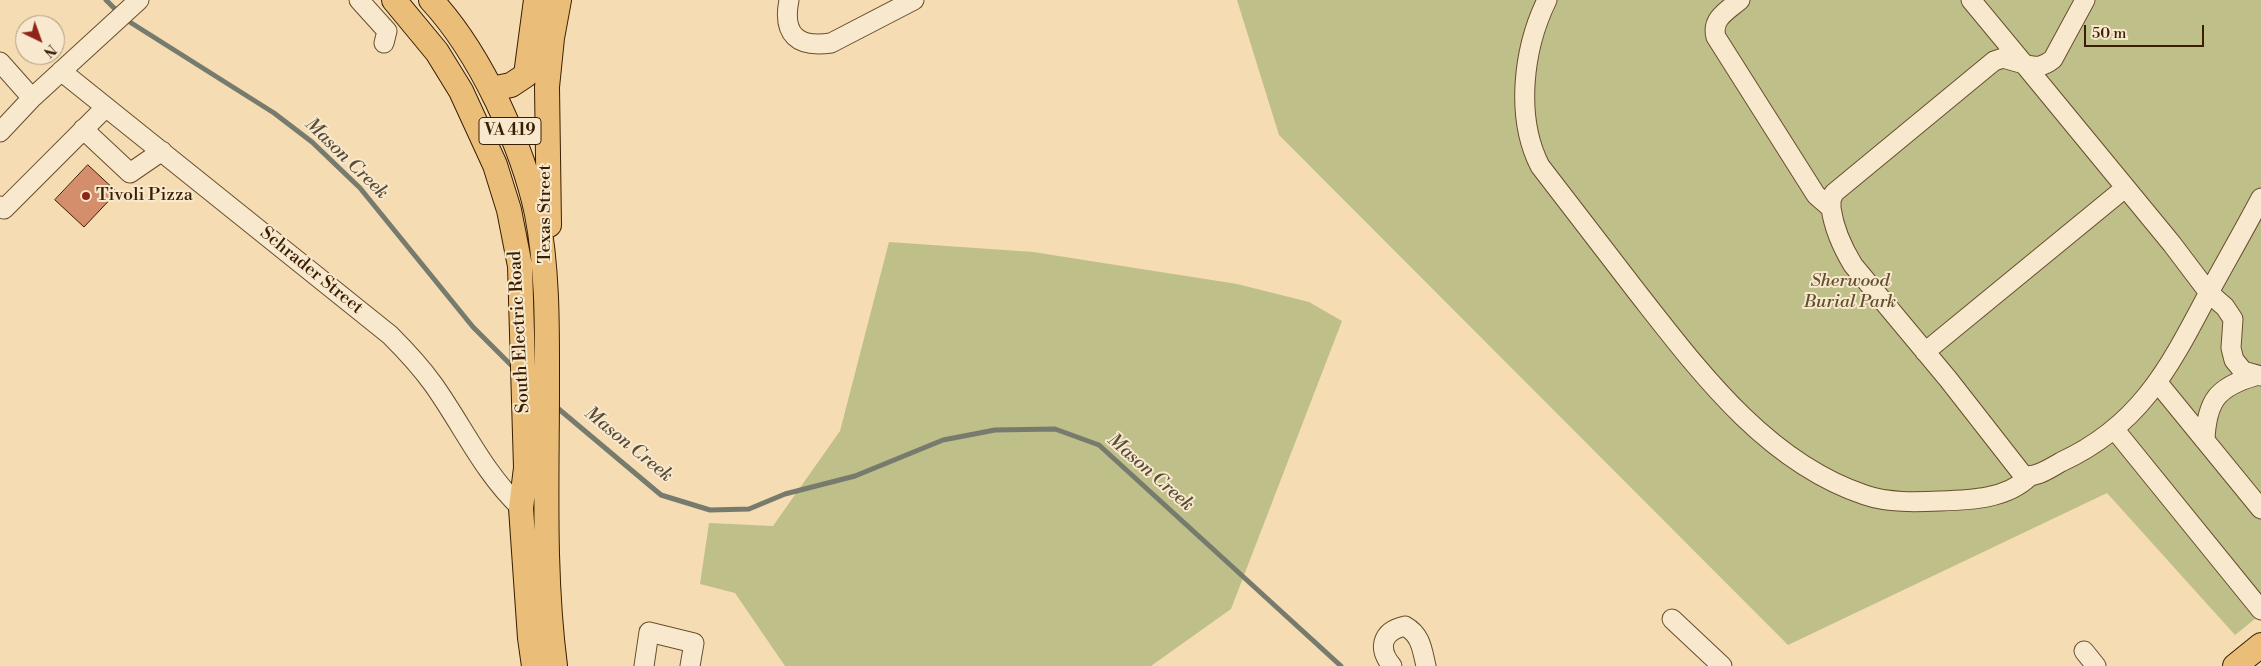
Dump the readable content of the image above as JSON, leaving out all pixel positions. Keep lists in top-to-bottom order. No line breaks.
{"streets":{"main road":["VA 419","Texas Street","South Electric Road"],"street":["Schrader Street"]},"crossings":[["Texas Street","South Electric Road"],["Schrader Street","South Electric Road"]],"water":["Mason Creek"],"parks":["Sherwood Burial Park"],"places":["Tivoli Pizza"],"scale_bar":"50 m","north":"bottom right"}
